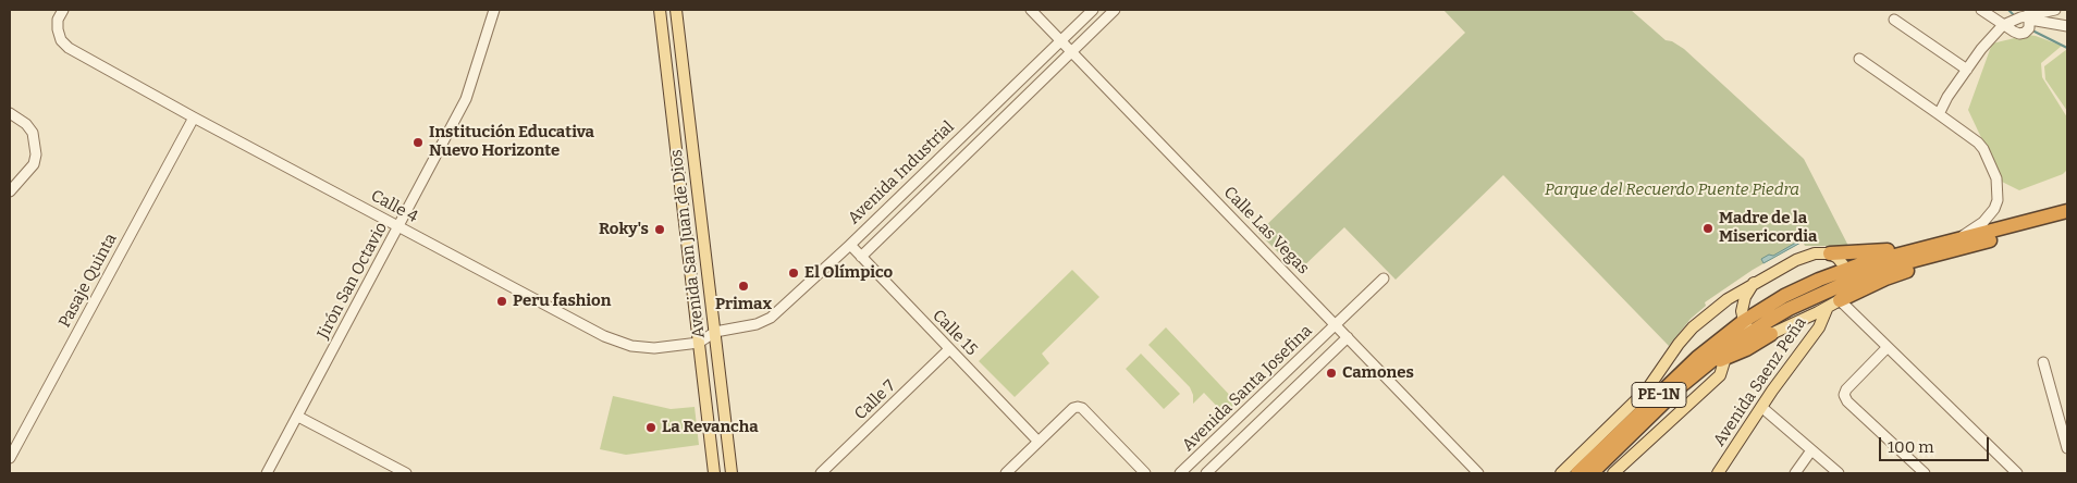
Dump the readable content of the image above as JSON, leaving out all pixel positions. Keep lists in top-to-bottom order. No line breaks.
{"streets":{"highway":["PE-1N"],"main road":["Avenida San Juan de Dios","Avenida Saenz Peña"],"street":["Avenida Industrial","Calle 4","Calle Las Vegas","Pasaje Quinta","Jirón San Octavio","Calle 15","Avenida Santa Josefina","Calle 7"]},"crossings":[["Avenida Industrial","Calle 4"],["Avenida Industrial","Calle Las Vegas"],["Avenida Industrial","Avenida San Juan de Dios"],["Avenida Industrial","Calle 15"],["Calle 4","Avenida San Juan de Dios"],["Calle 4","Pasaje Quinta"],["Calle 4","Jirón San Octavio"],["Calle Las Vegas","Avenida Santa Josefina"],["Calle 15","Calle 7"],["Avenida Saenz Peña","PE-1N"]],"parks":["Parque del Recuerdo Puente Piedra"],"places":["Institución Educativa Nuevo Horizonte","Madre de la Misericordia","Roky's","El Olímpico","Primax","Peru fashion","Camones","La Revancha"],"scale_bar":"100 m"}
